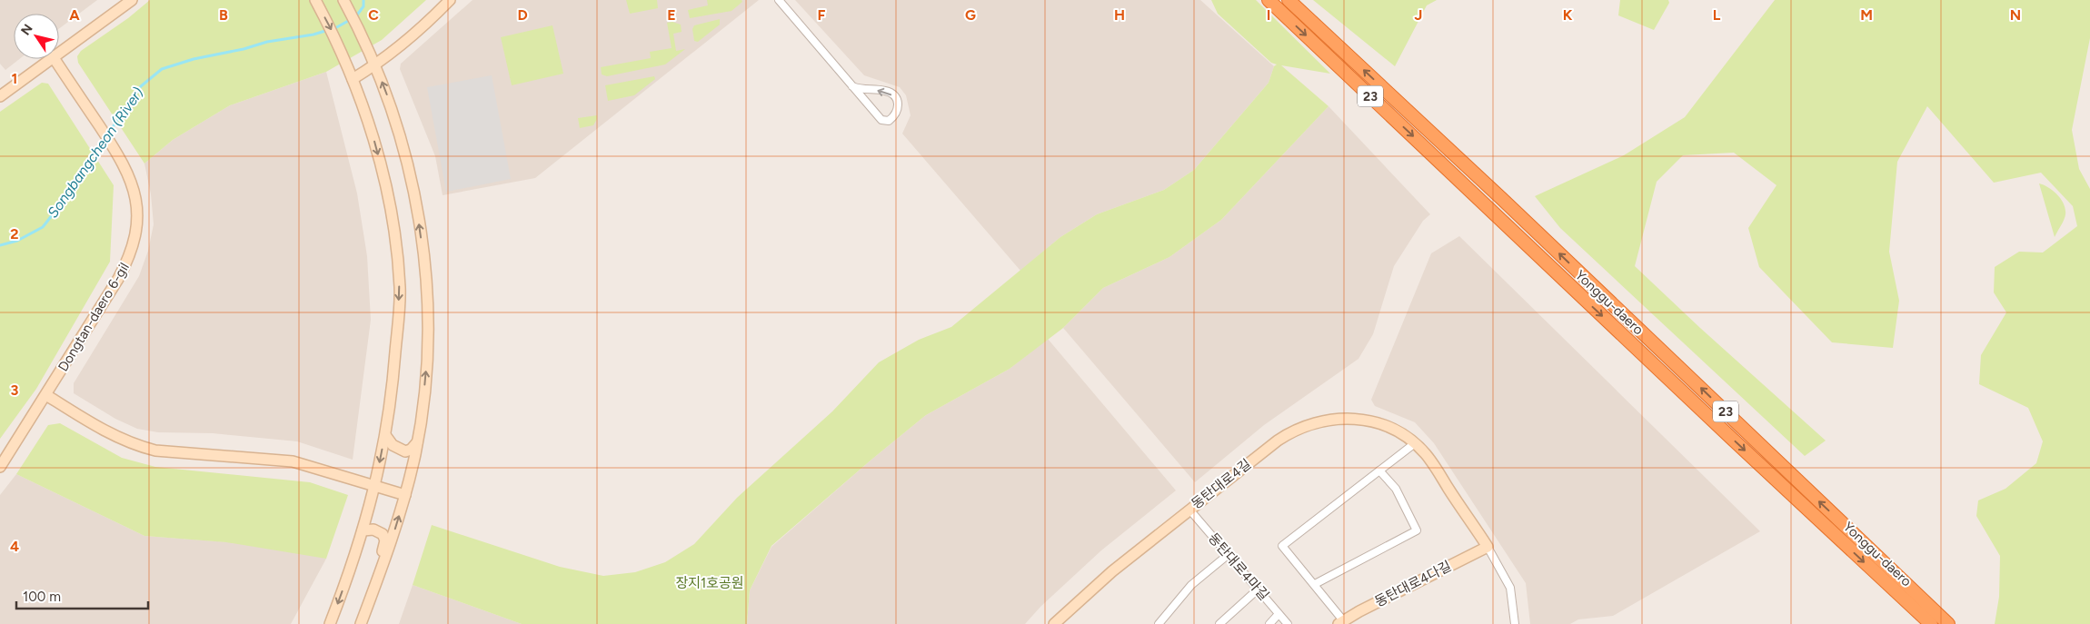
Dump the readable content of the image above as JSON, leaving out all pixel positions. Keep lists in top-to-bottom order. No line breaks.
{"streets":{"highway":["23","Yonggu-daero"],"street":["Dongtan-daero 6-gil","동탄대로4길","동탄대로4마길","동탄대로4다길"]},"crossings":[["동탄대로4길","동탄대로4마길"],["동탄대로4길","동탄대로4다길"]],"water":["Songbangcheon (River)"],"parks":["장지1호공원"],"scale_bar":"100 m","north":"top left","grid":{"columns":["A","B","C","D","E","F","G","H","I","J","K","L","M","N"],"rows":["1","2","3","4"]}}
